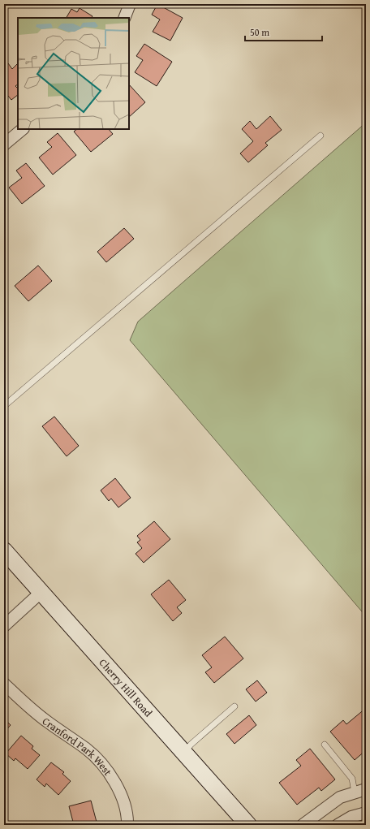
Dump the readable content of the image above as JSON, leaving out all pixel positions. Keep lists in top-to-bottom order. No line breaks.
{"streets":{"main road":["Cherry Hill Road"],"street":["Cranford Park West"]},"scale_bar":"50 m"}
